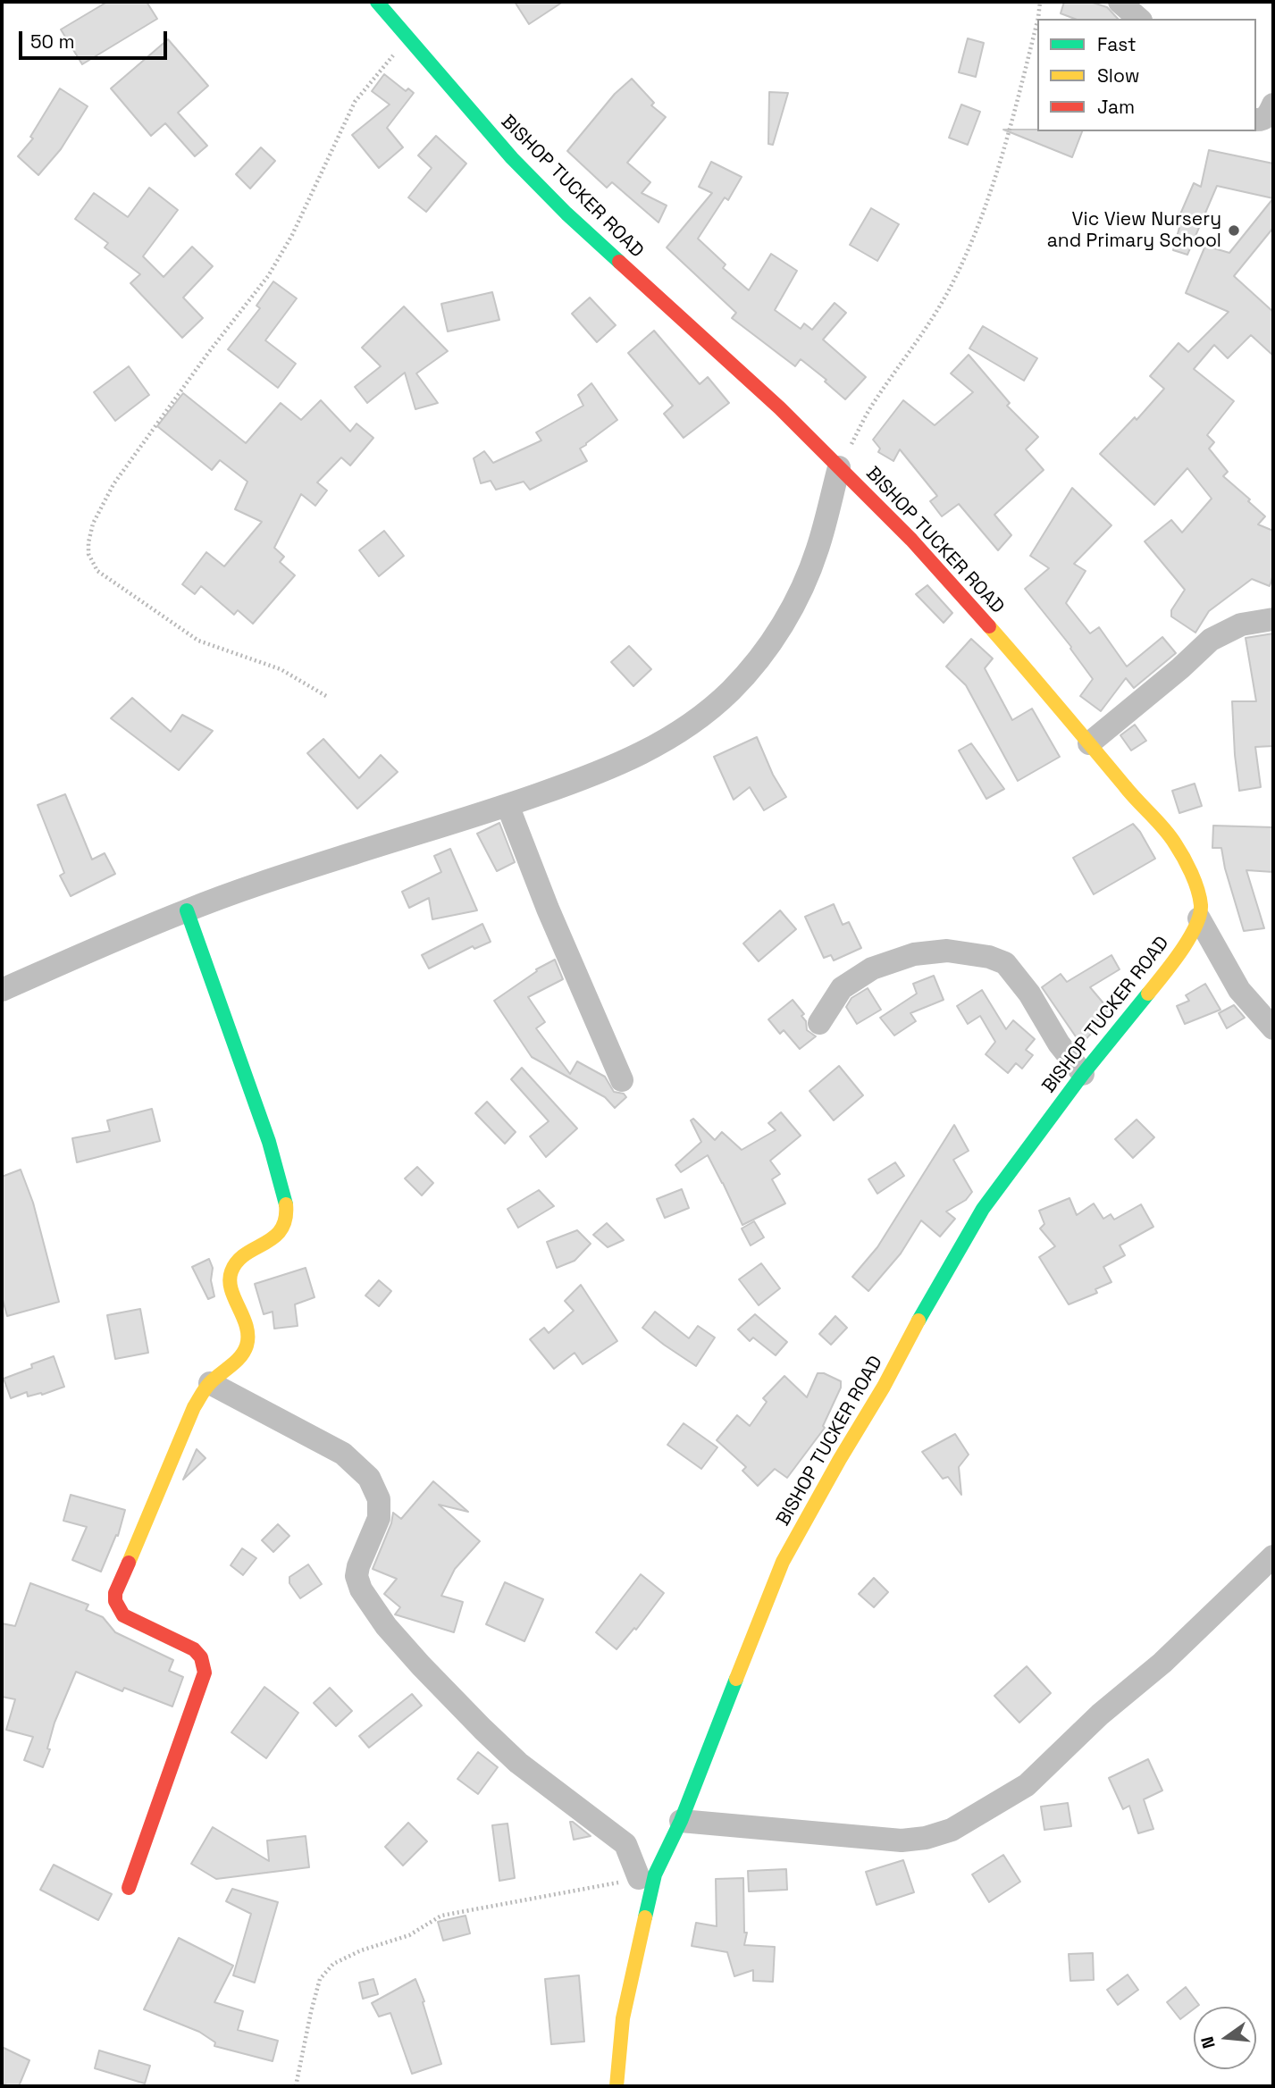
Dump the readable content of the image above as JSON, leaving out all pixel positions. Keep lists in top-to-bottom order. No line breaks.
{"streets":{"main road":["BISHOP TUCKER ROAD"]},"places":["Vic View Nursery and Primary School"],"legend":["Fast","Slow","Jam"],"scale_bar":"50 m","north":"left"}
